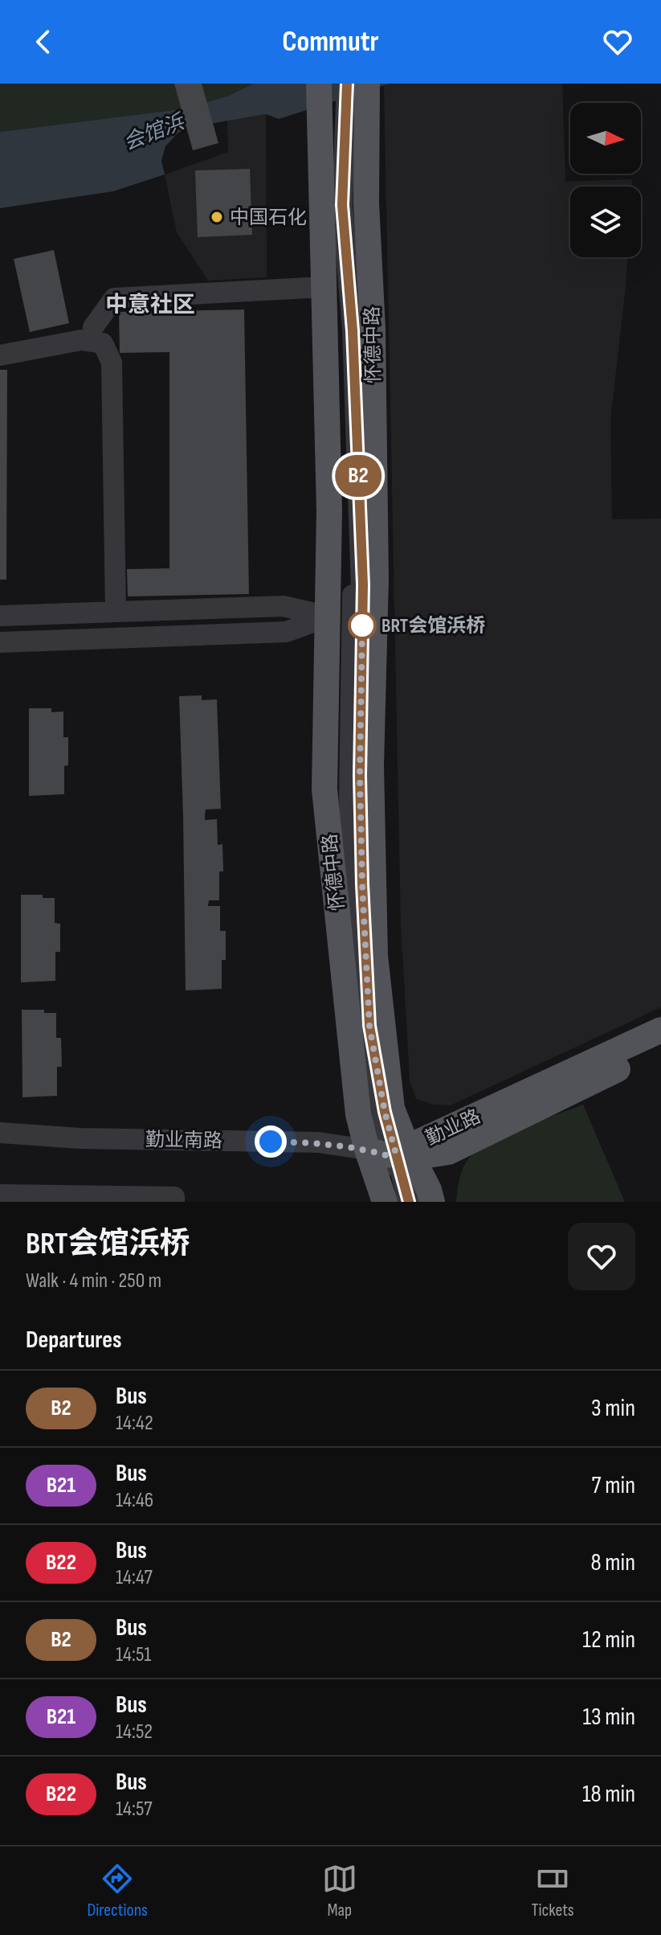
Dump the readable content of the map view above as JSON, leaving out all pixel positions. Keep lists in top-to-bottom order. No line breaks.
{"streets":{"main road":["怀德中路","勤业路"],"street":["勤业南路"]},"crossings":[["怀德中路","勤业路"],["怀德中路","勤业南路"],["勤业路","勤业南路"]],"districts":["中意社区"],"water":["会馆浜"],"places":["中国石化","BRT会馆浜桥"],"lines":["bus line B2"],"north":"right","page":{"header":"Commutr","on_map":"B2","heading":[["BRT会馆浜桥","Walk · 4 min · 250 m"],"Departures"],"list":[{"mark":"B2","name":"Bus","note":"14:42","value":"3 min"},{"mark":"B21","name":"Bus","note":"14:46","value":"7 min"},{"mark":"B22","name":"Bus","note":"14:47","value":"8 min"},{"mark":"B2","name":"Bus","note":"14:51","value":"12 min"},{"mark":"B21","name":"Bus","note":"14:52","value":"13 min"},{"mark":"B22","name":"Bus","note":"14:57","value":"18 min"}],"tabs":["Directions","Map","Tickets"]}}
